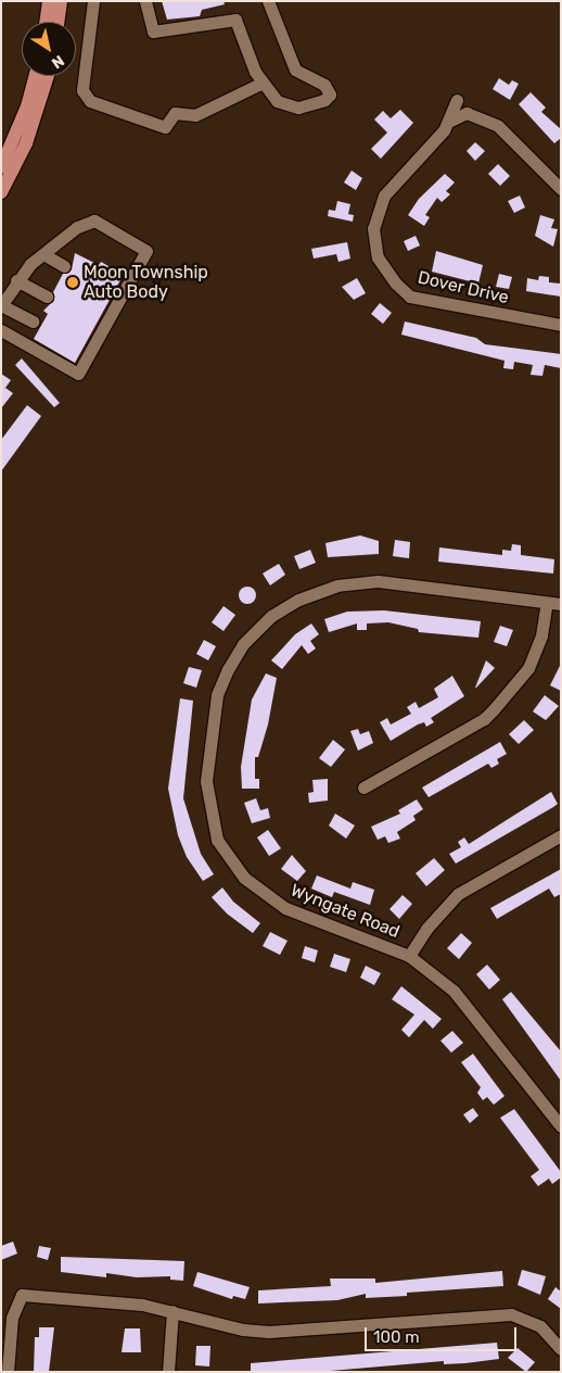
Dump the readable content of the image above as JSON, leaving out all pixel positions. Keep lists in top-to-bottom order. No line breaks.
{"streets":{"street":["Dover Drive","Wyngate Road"]},"places":["Moon Township Auto Body"],"scale_bar":"100 m","north":"bottom right"}
